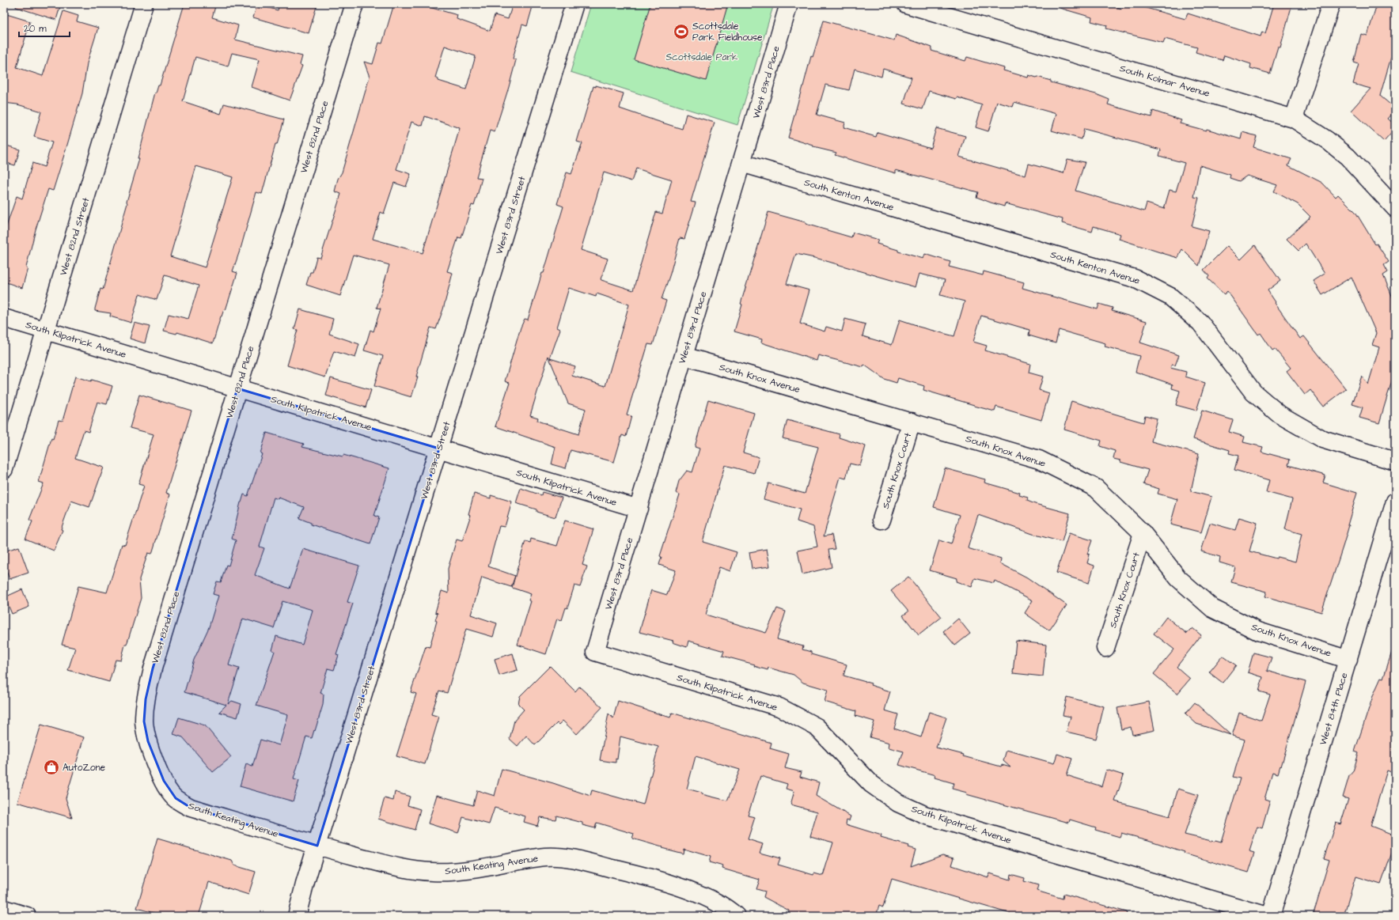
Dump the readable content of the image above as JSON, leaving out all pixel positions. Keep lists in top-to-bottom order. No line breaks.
{"streets":{"street":["South Kolmar Avenue","West 83rd Place","West 82nd Place","South Kenton Avenue","West 83rd Street","West 82nd Street","South Kilpatrick Avenue","South Knox Avenue","South Knox Court","West 84th Place","South Keating Avenue"]},"crossings":[["West 83rd Place","South Kenton Avenue"],["West 83rd Place","South Kilpatrick Avenue"],["West 83rd Place","South Knox Avenue"],["West 82nd Place","South Kilpatrick Avenue"],["West 82nd Place","South Keating Avenue"],["West 83rd Street","South Kilpatrick Avenue"],["West 83rd Street","South Keating Avenue"],["West 82nd Street","South Kilpatrick Avenue"],["South Knox Avenue","South Knox Court"],["South Knox Avenue","West 84th Place"]],"parks":["Scottsdale Park"],"places":{"sports":["Scottsdale Park Fieldhouse"],"shop":["AutoZone"]},"scale_bar":"20 m"}
